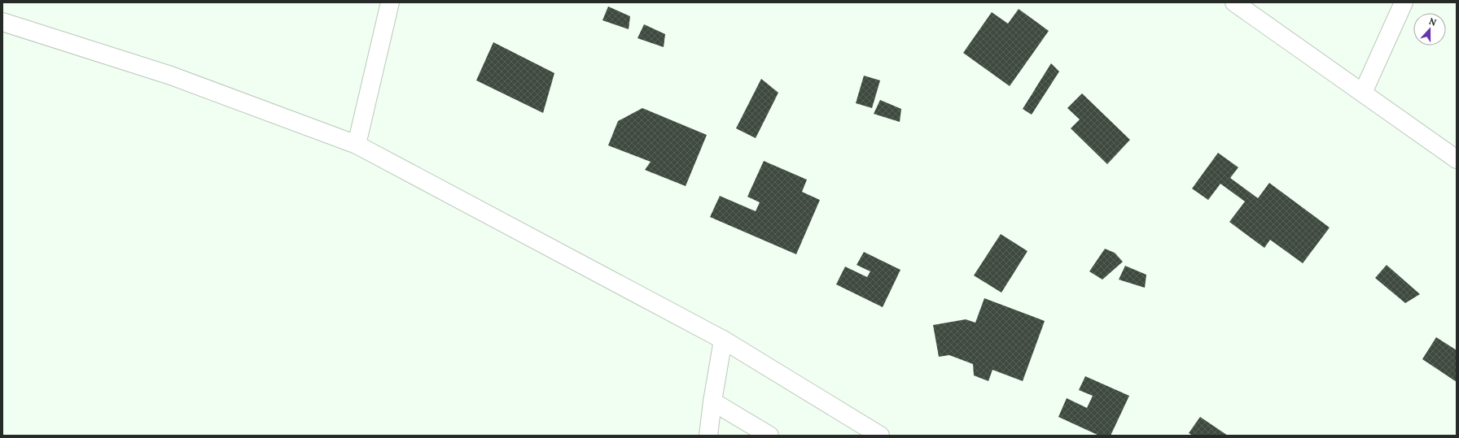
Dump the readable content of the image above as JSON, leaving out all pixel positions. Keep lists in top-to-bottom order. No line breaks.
{"north":"top"}
